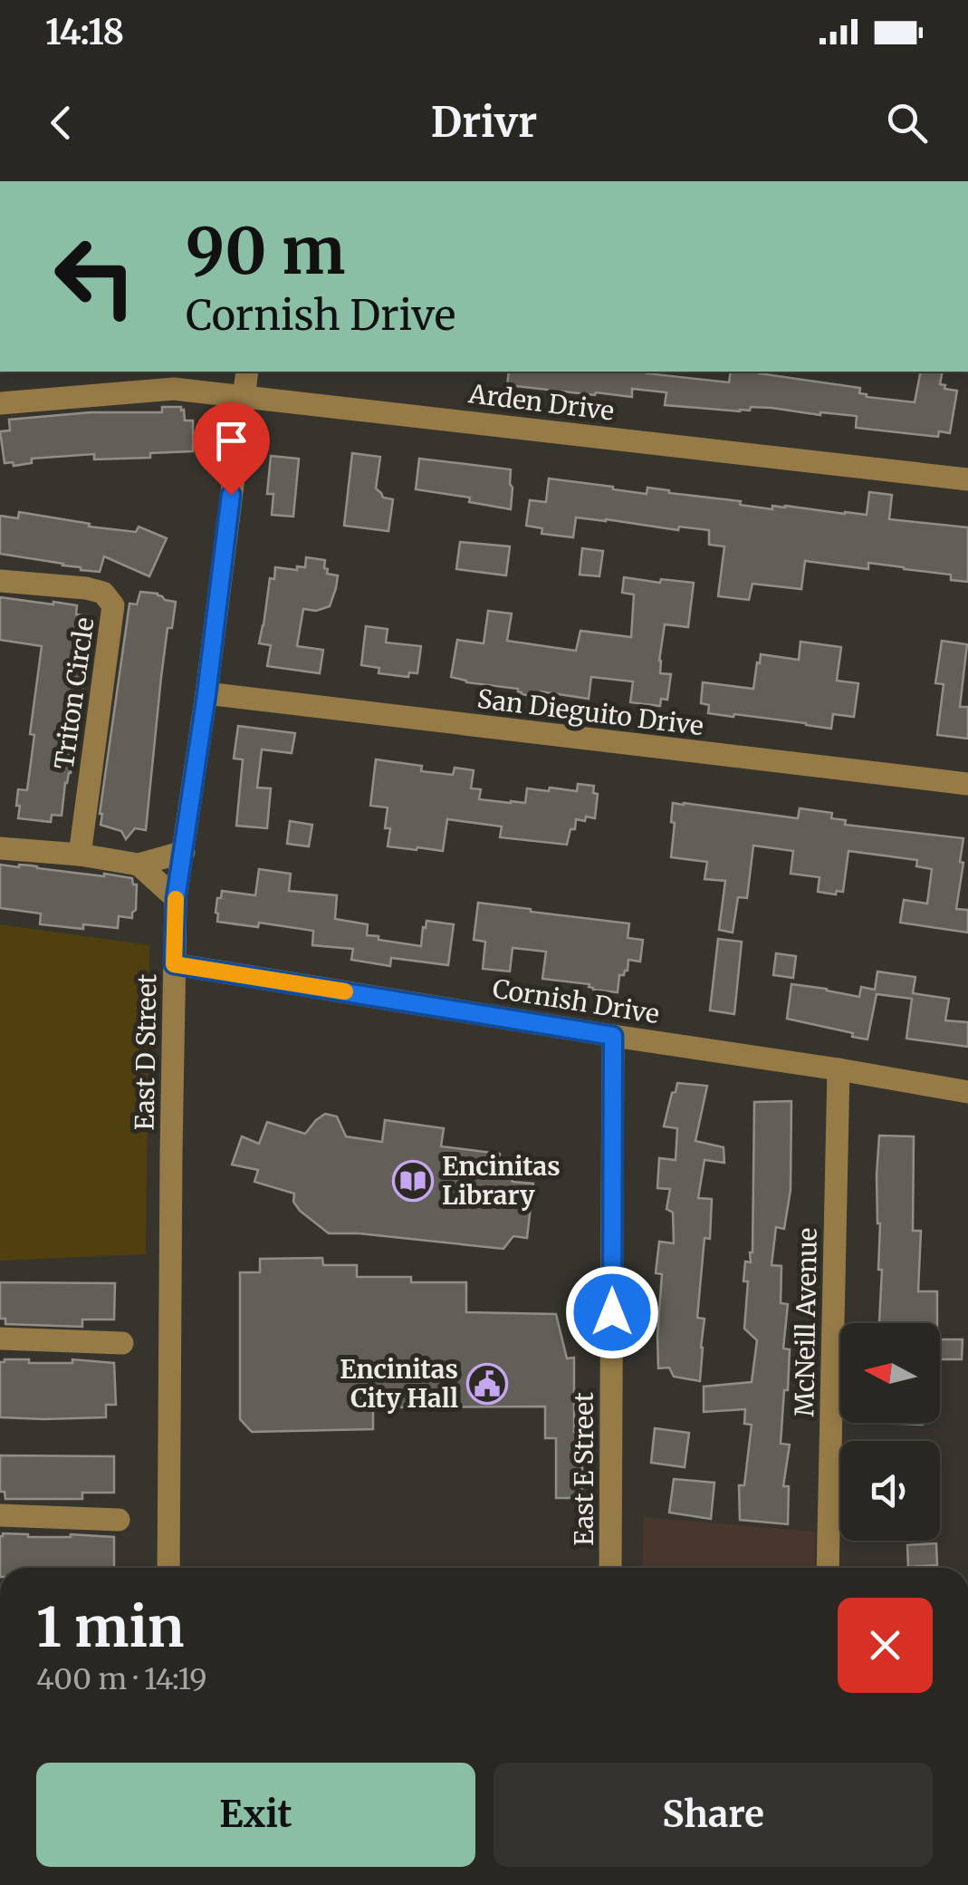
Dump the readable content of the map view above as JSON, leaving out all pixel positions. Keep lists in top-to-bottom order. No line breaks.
{"streets":{"street":["Arden Drive","Triton Circle","San Dieguito Drive","Cornish Drive","East D Street","McNeill Avenue","East E Street"]},"crossings":[["Arden Drive","East D Street"],["San Dieguito Drive","East D Street"],["Cornish Drive","East D Street"],["Cornish Drive","McNeill Avenue"],["Cornish Drive","East E Street"]],"places":{"library":["Encinitas Library"],"public building":["Encinitas City Hall"]},"north":"left","page":{"status":"14:18","header":"Drivr","turn":["90 m","Cornish Drive"],"heading":["1 min","400 m · 14:19"],"buttons":["Exit","Share"]}}
